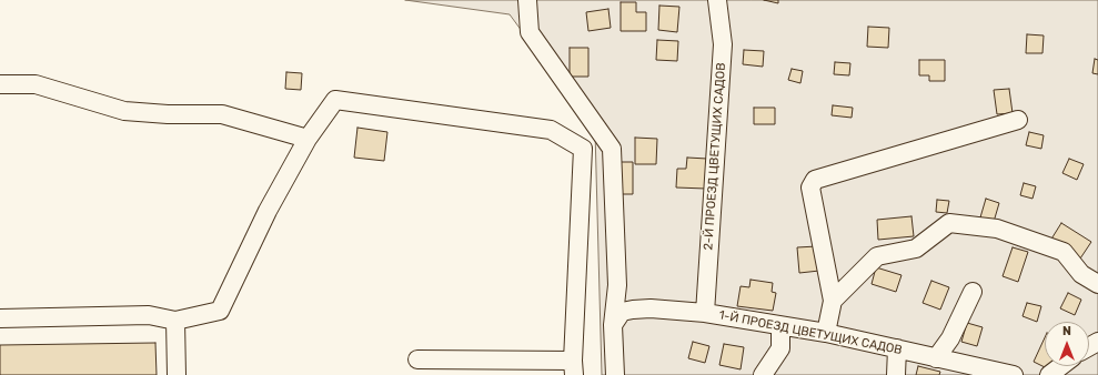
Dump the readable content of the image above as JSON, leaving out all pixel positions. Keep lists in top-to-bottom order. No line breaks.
{"streets":{"street":["2-Й ПРОЕЗД ЦВЕТУЩИХ САДОВ","1-Й ПРОЕЗД ЦВЕТУЩИХ САДОВ"]},"crossings":[["2-Й ПРОЕЗД ЦВЕТУЩИХ САДОВ","1-Й ПРОЕЗД ЦВЕТУЩИХ САДОВ"]],"north":"top"}
